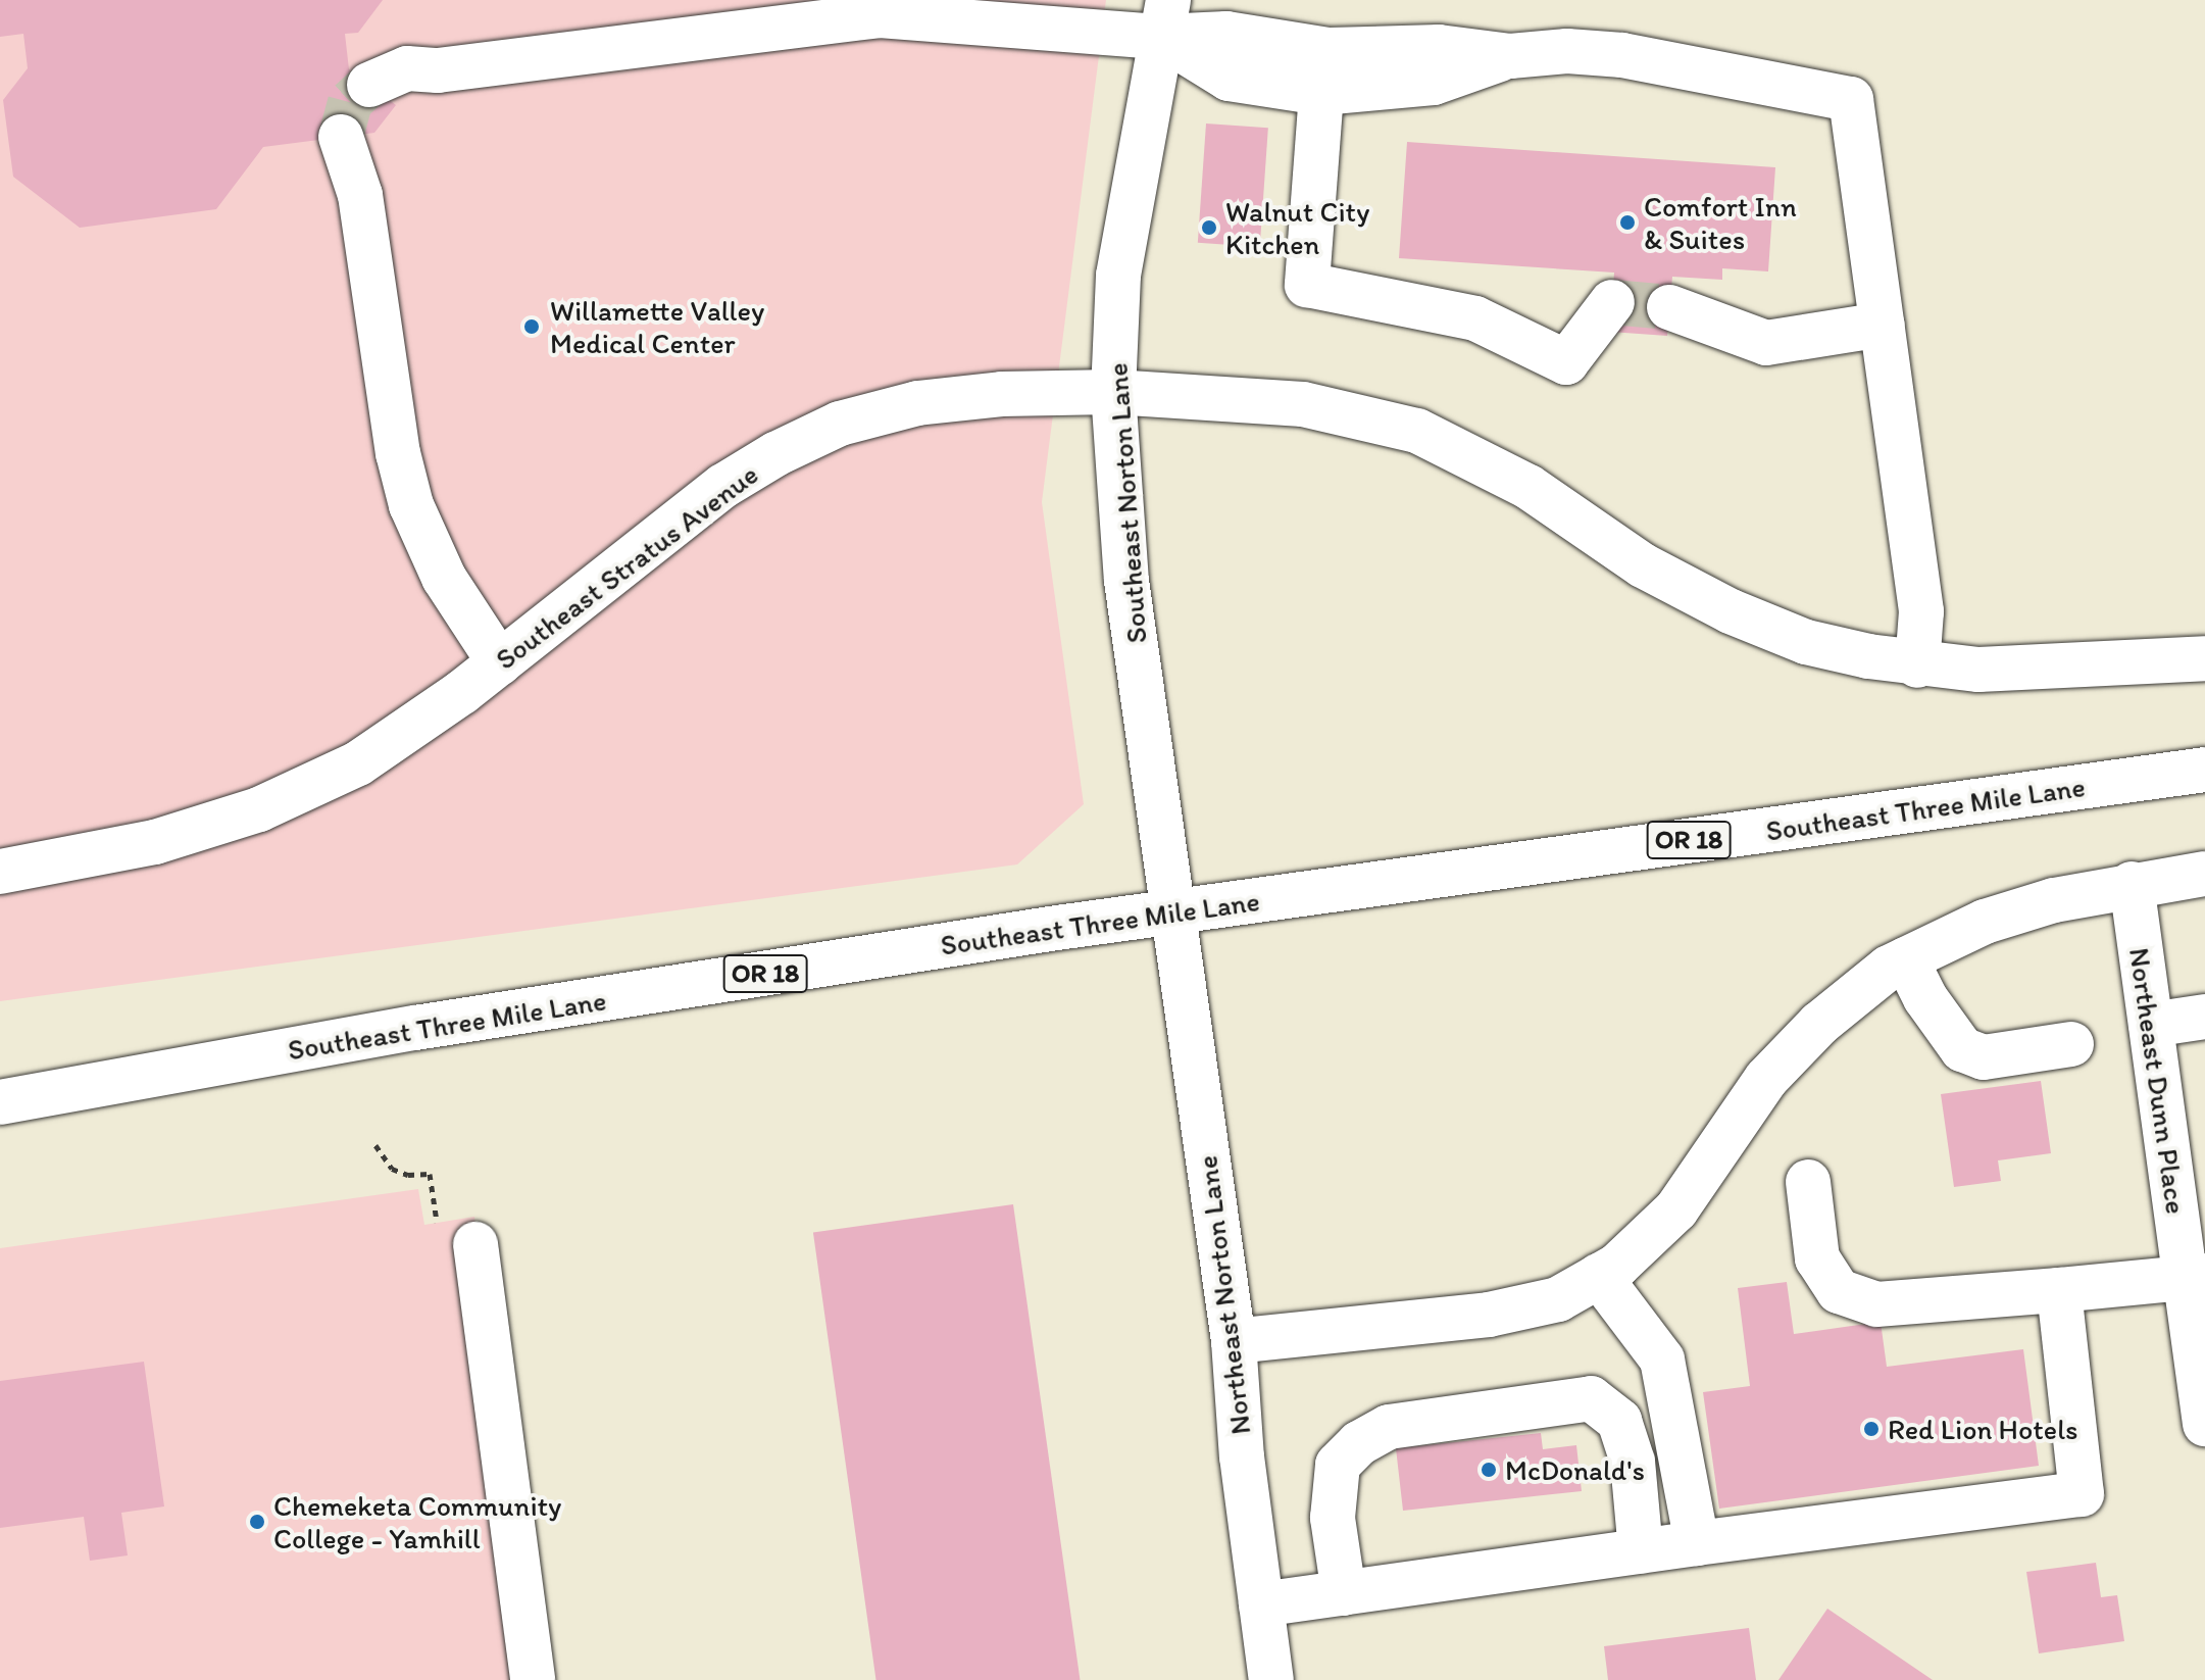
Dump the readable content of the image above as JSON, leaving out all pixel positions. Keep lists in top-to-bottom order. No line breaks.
{"streets":{"main road":["Southeast Norton Lane","Southeast Stratus Avenue","Southeast Three Mile Lane","OR 18","Northeast Dunn Place","Northeast Norton Lane"]},"crossings":[["Southeast Norton Lane","Southeast Stratus Avenue"],["Southeast Norton Lane","Southeast Three Mile Lane"],["Southeast Norton Lane","Northeast Norton Lane"],["Southeast Three Mile Lane","Northeast Norton Lane"]],"places":["Comfort Inn & Suites","Walnut City Kitchen","Willamette Valley Medical Center","Red Lion Hotels","McDonald's","Chemeketa Community College - Yamhill"]}
